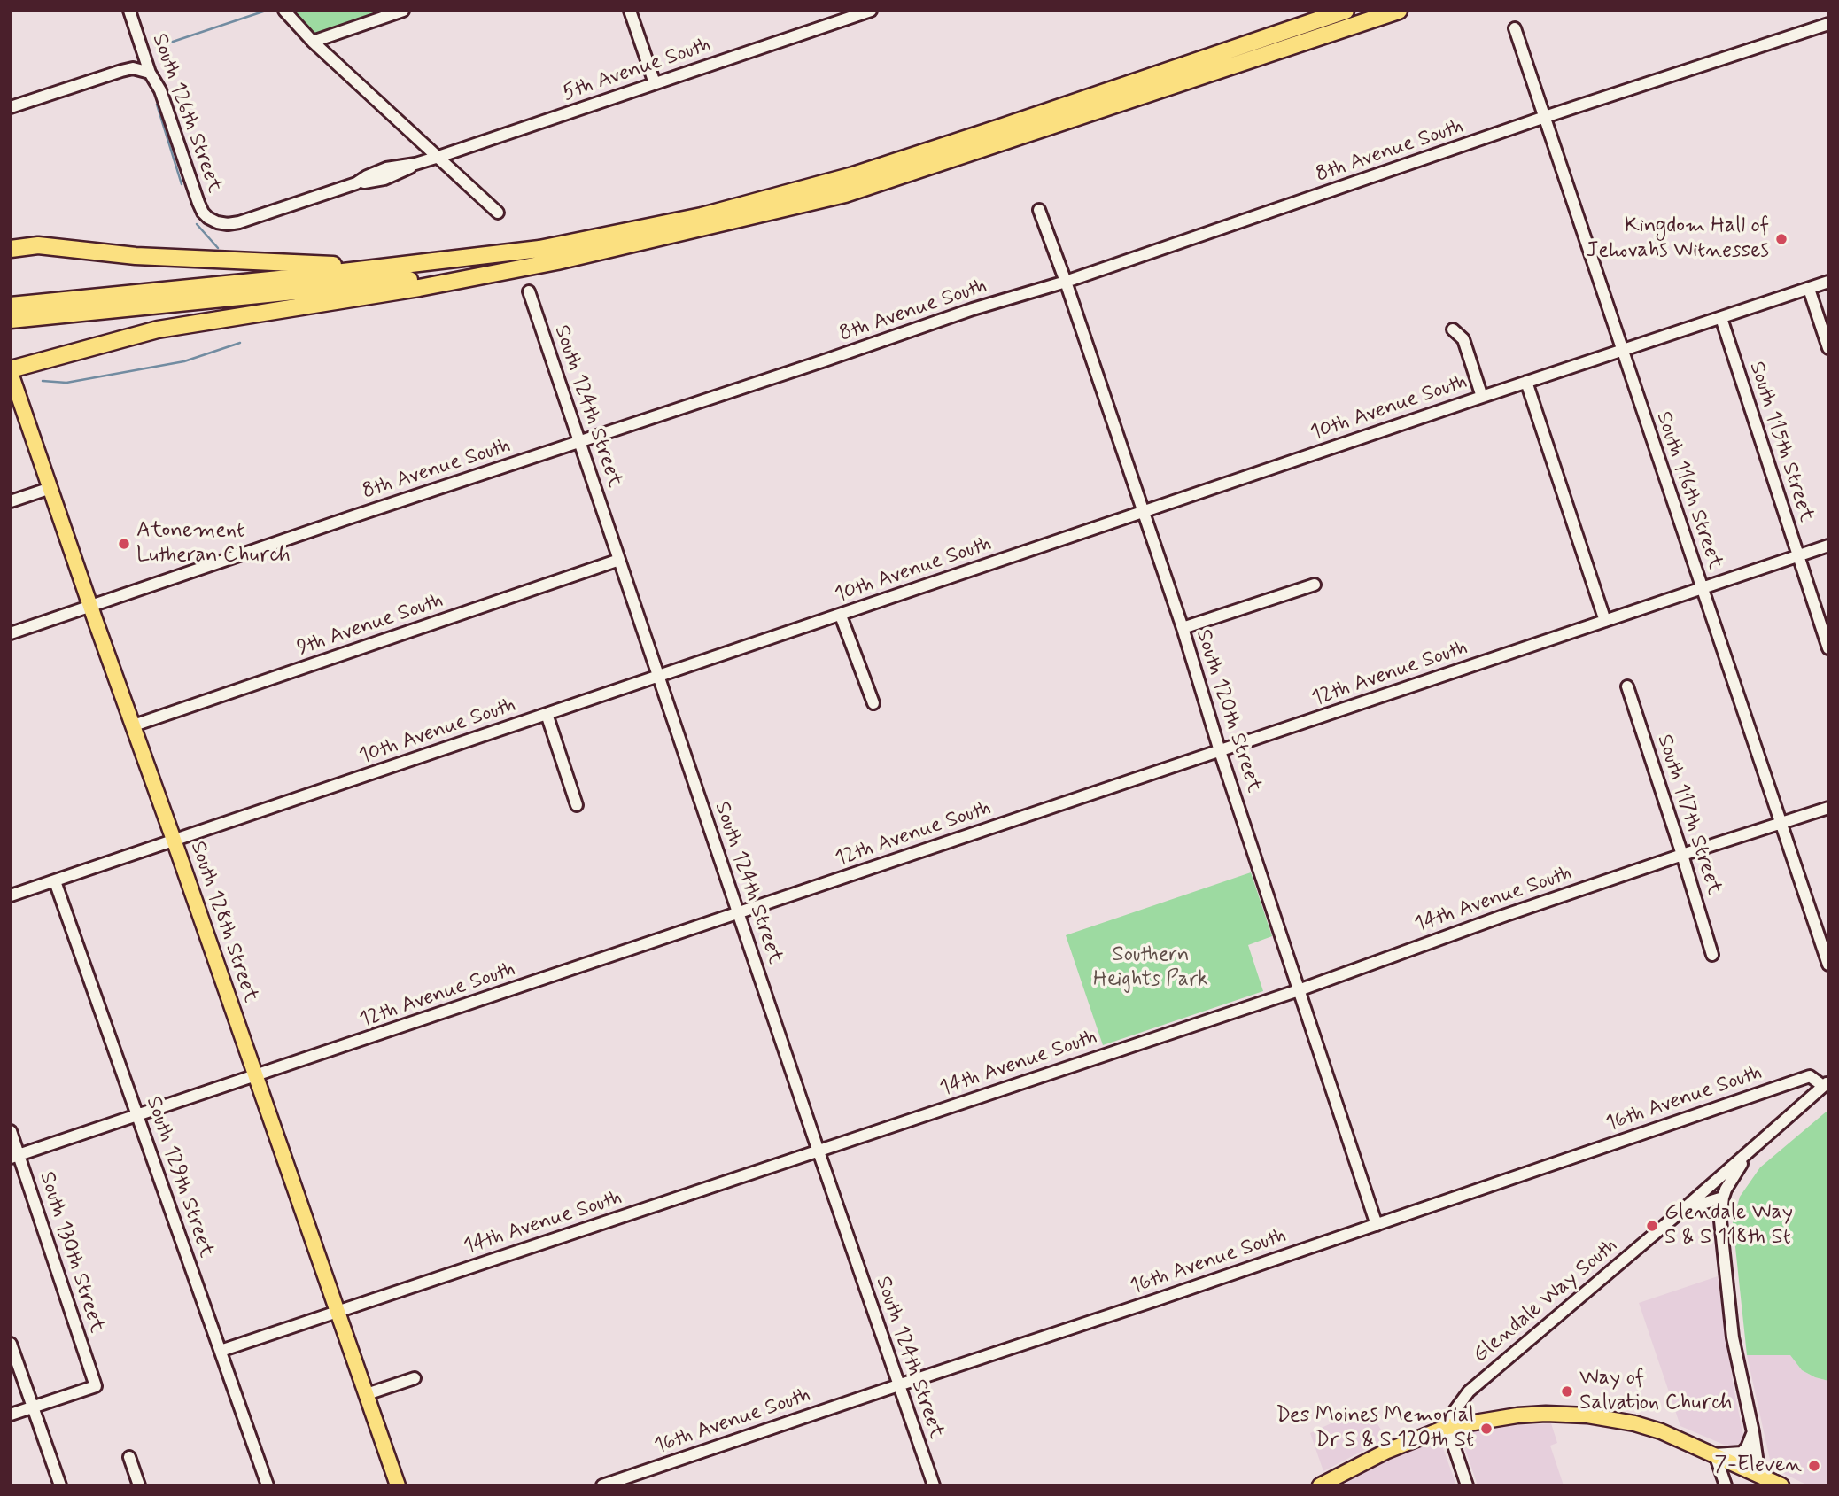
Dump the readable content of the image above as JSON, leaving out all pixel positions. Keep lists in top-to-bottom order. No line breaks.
{"streets":{"main road":["South 128th Street"],"street":["5th Avenue South","South 126th Street","8th Avenue South","South 124th Street","10th Avenue South","South 115th Street","South 116th Street","9th Avenue South","12th Avenue South","South 120th Street","South 117th Street","14th Avenue South","16th Avenue South","South 129th Street","South 130th Street","Glendale Way South"]},"crossings":[["5th Avenue South","South 126th Street"],["8th Avenue South","South 124th Street"],["8th Avenue South","South 116th Street"],["8th Avenue South","South 120th Street"],["8th Avenue South","South 128th Street"],["South 124th Street","10th Avenue South"],["South 124th Street","9th Avenue South"],["South 124th Street","12th Avenue South"],["South 124th Street","14th Avenue South"],["South 124th Street","16th Avenue South"],["10th Avenue South","South 115th Street"],["10th Avenue South","South 116th Street"],["10th Avenue South","South 120th Street"],["10th Avenue South","South 128th Street"],["10th Avenue South","South 129th Street"],["South 115th Street","12th Avenue South"],["South 116th Street","12th Avenue South"],["South 116th Street","14th Avenue South"],["9th Avenue South","South 128th Street"],["12th Avenue South","South 120th Street"],["12th Avenue South","South 128th Street"],["12th Avenue South","South 129th Street"],["12th Avenue South","South 130th Street"],["South 120th Street","14th Avenue South"],["South 120th Street","16th Avenue South"],["South 117th Street","14th Avenue South"],["14th Avenue South","South 128th Street"],["14th Avenue South","South 129th Street"],["16th Avenue South","Glendale Way South"]],"parks":["Southern Heights Park"],"places":["Kingdom Hall of Jehovahs Witnesses","Atonement Lutheran Church","Glendale Way S & S 118th St","Way of Salvation Church","Des Moines Memorial Dr S & S 120th St","7-Eleven"]}
